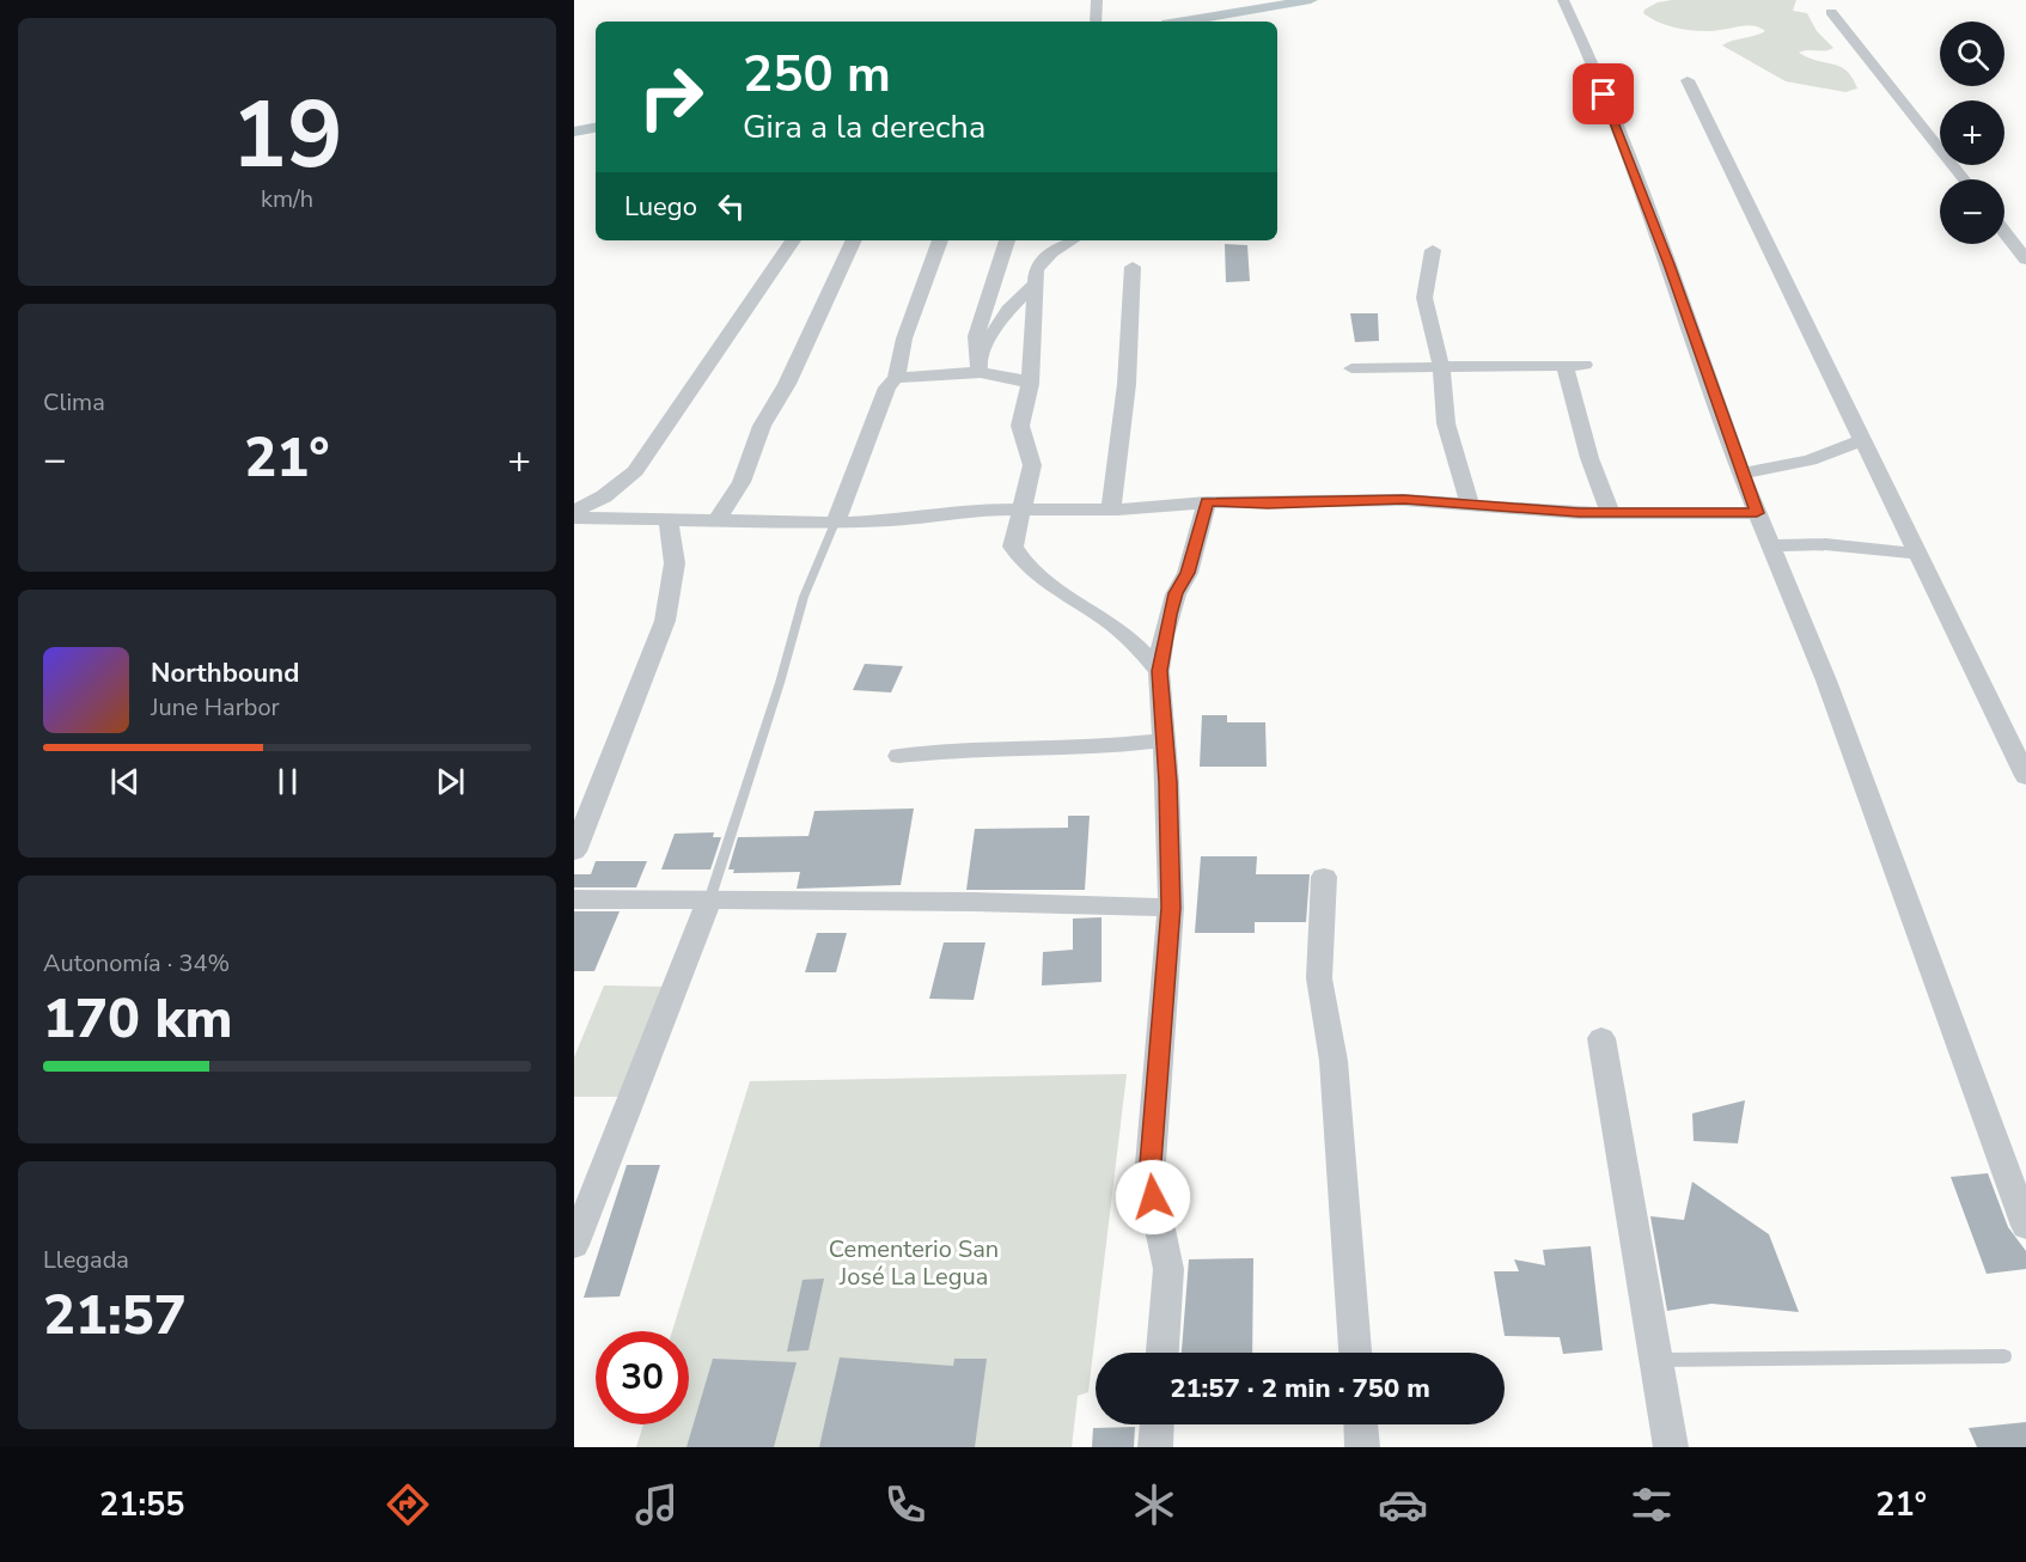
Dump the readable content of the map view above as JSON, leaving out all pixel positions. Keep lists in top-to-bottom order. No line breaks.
{"parks":["Cementerio San José La Legua"],"page":{"tile":[["19","km/h"],"Clima",["Autonomía · 34%","170 km"],["Llegada","21:57"]],"map_buttons":["+","−"],"turn":["250 m","Gira a la derecha"],"then":"Luego","heat":["−","21°","+"],"song":["Northbound","June Harbor"],"limit":"30","trip":"21:57 · 2 min · 750 m","tabs":["21:55","21°"]}}
